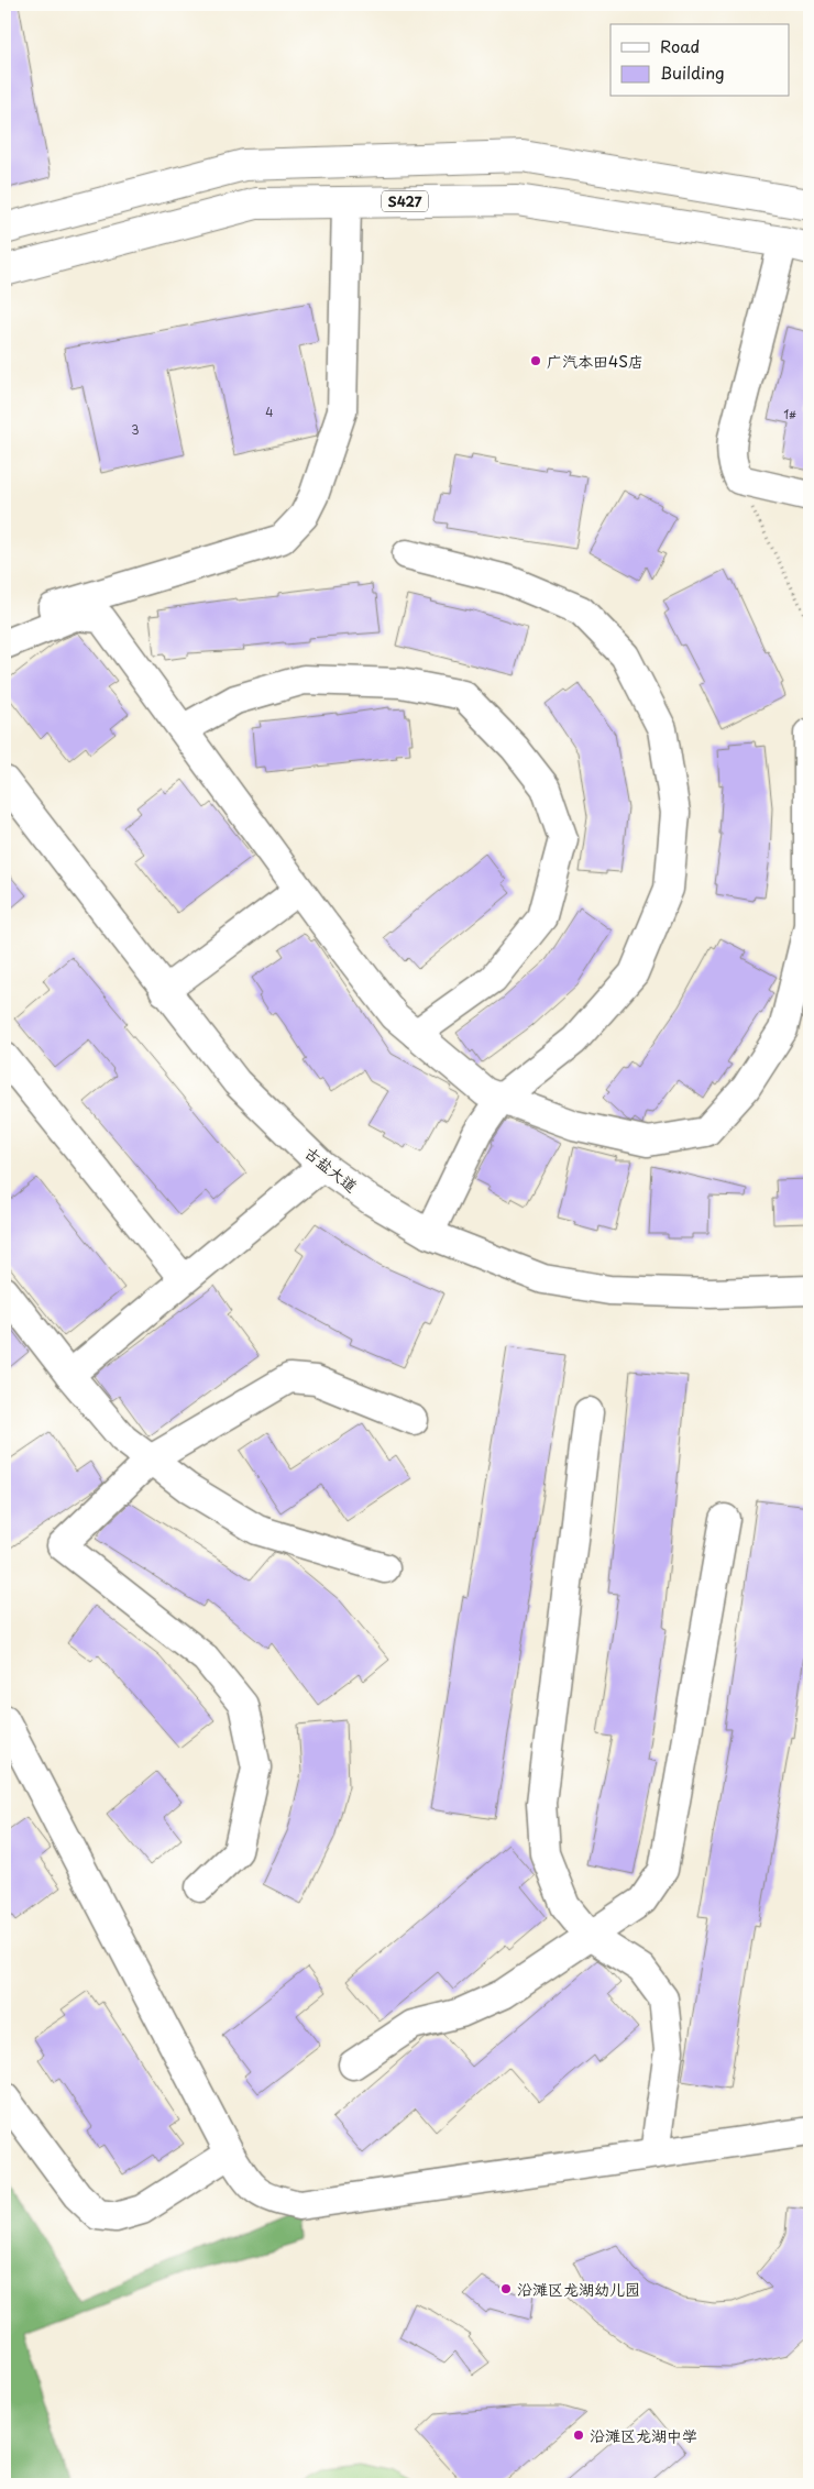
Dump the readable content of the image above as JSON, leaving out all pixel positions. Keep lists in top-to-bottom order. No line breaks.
{"streets":{"main road":["S427"],"street":["古盐大道"]},"places":["广汽本田4S店","沿滩区龙湖幼儿园","沿滩区龙湖中学"],"house_numbers":["4","1#","3"],"legend":["Road","Building"]}
